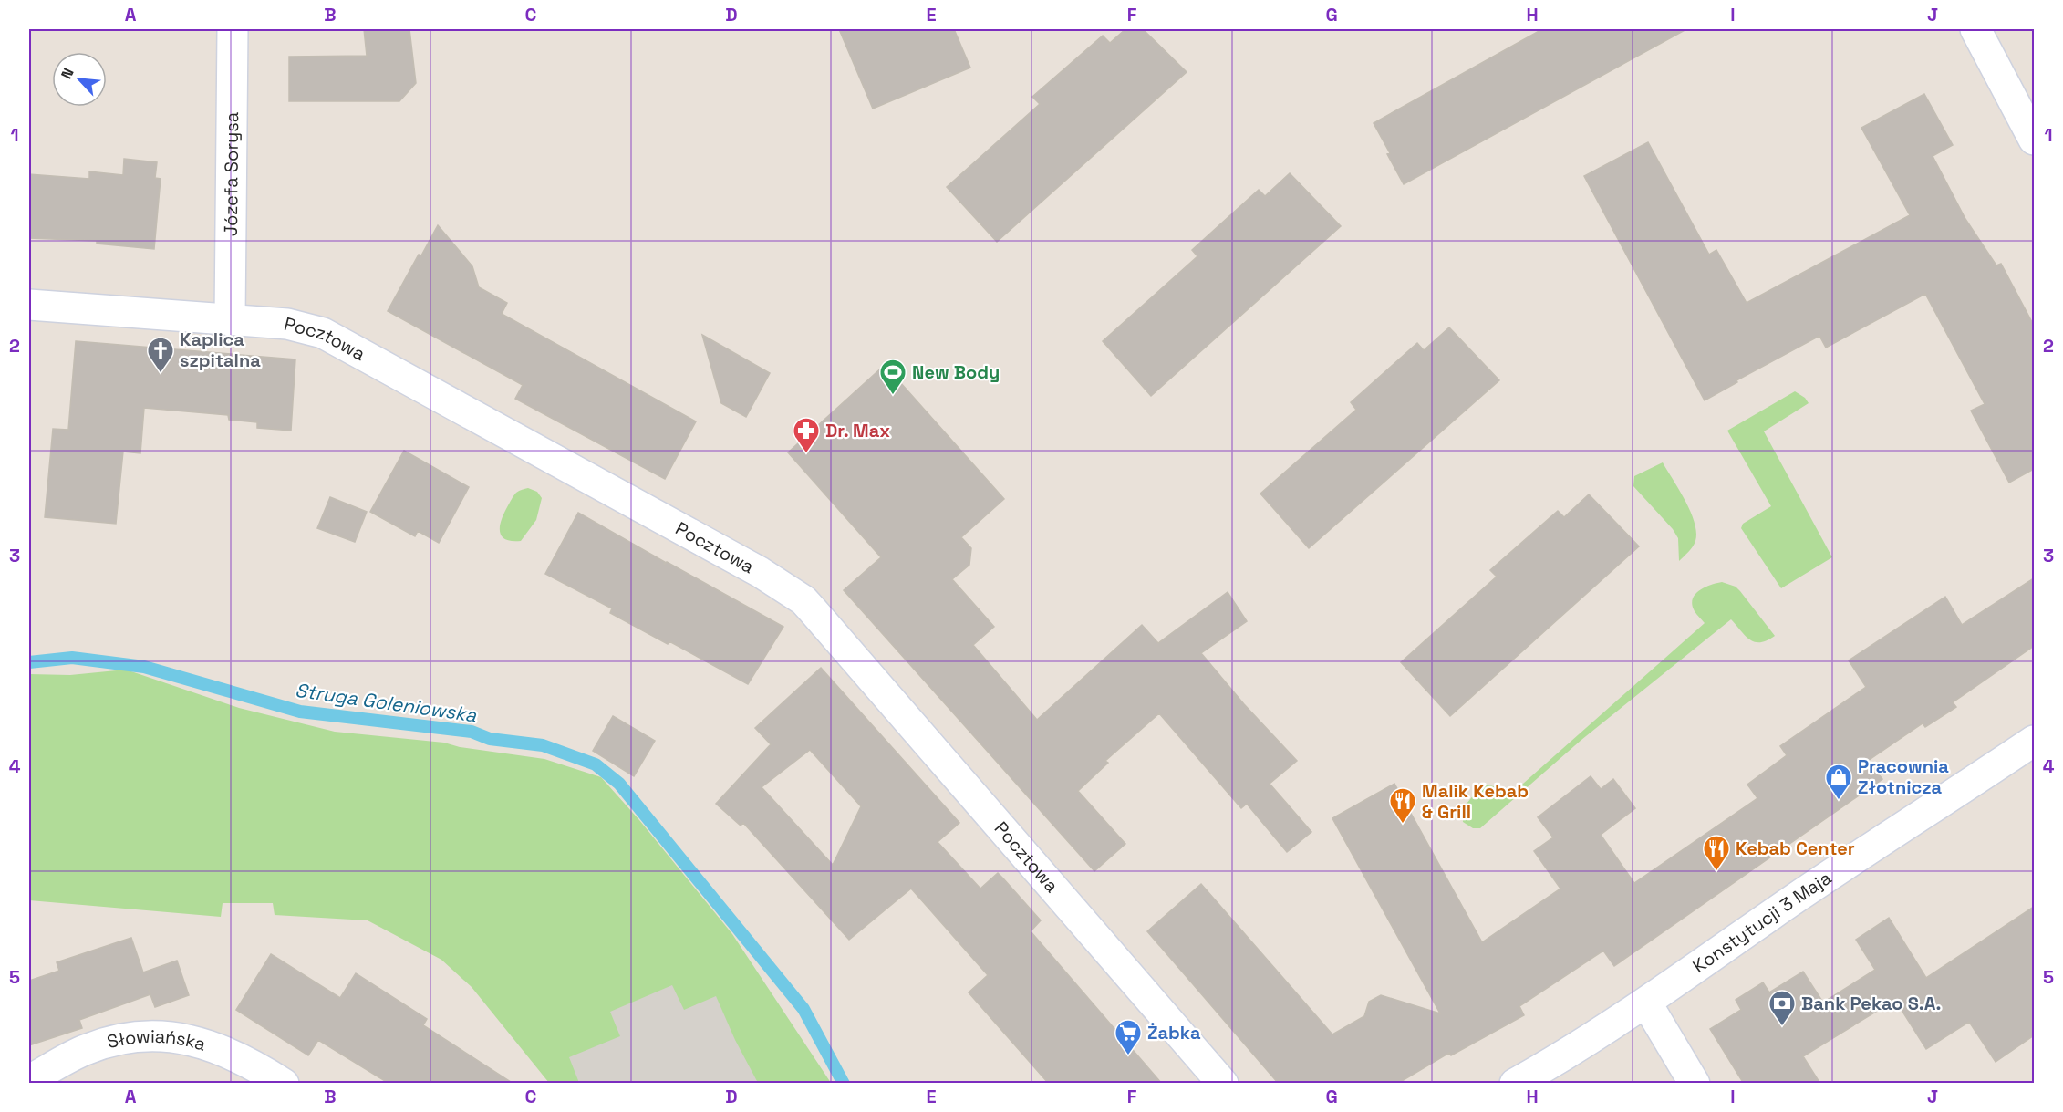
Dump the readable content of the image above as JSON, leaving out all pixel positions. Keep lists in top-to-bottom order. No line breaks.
{"streets":{"street":["Józefa Sorysa","Pocztowa","Konstytucji 3 Maja","Słowiańska"]},"crossings":[["Józefa Sorysa","Pocztowa"]],"water":["Struga Goleniowska"],"places":{"church":["Kaplica szpitalna"],"sports":["New Body"],"pharmacy":["Dr. Max"],"shop":["Pracownia Złotnicza"],"restaurant":["Malik Kebab & Grill","Kebab Center"],"bank":["Bank Pekao S.A."],"supermarket":["Żabka"]},"north":"top left","grid":{"columns":["A","B","C","D","E","F","G","H","I","J"],"rows":["1","2","3","4","5"]}}
